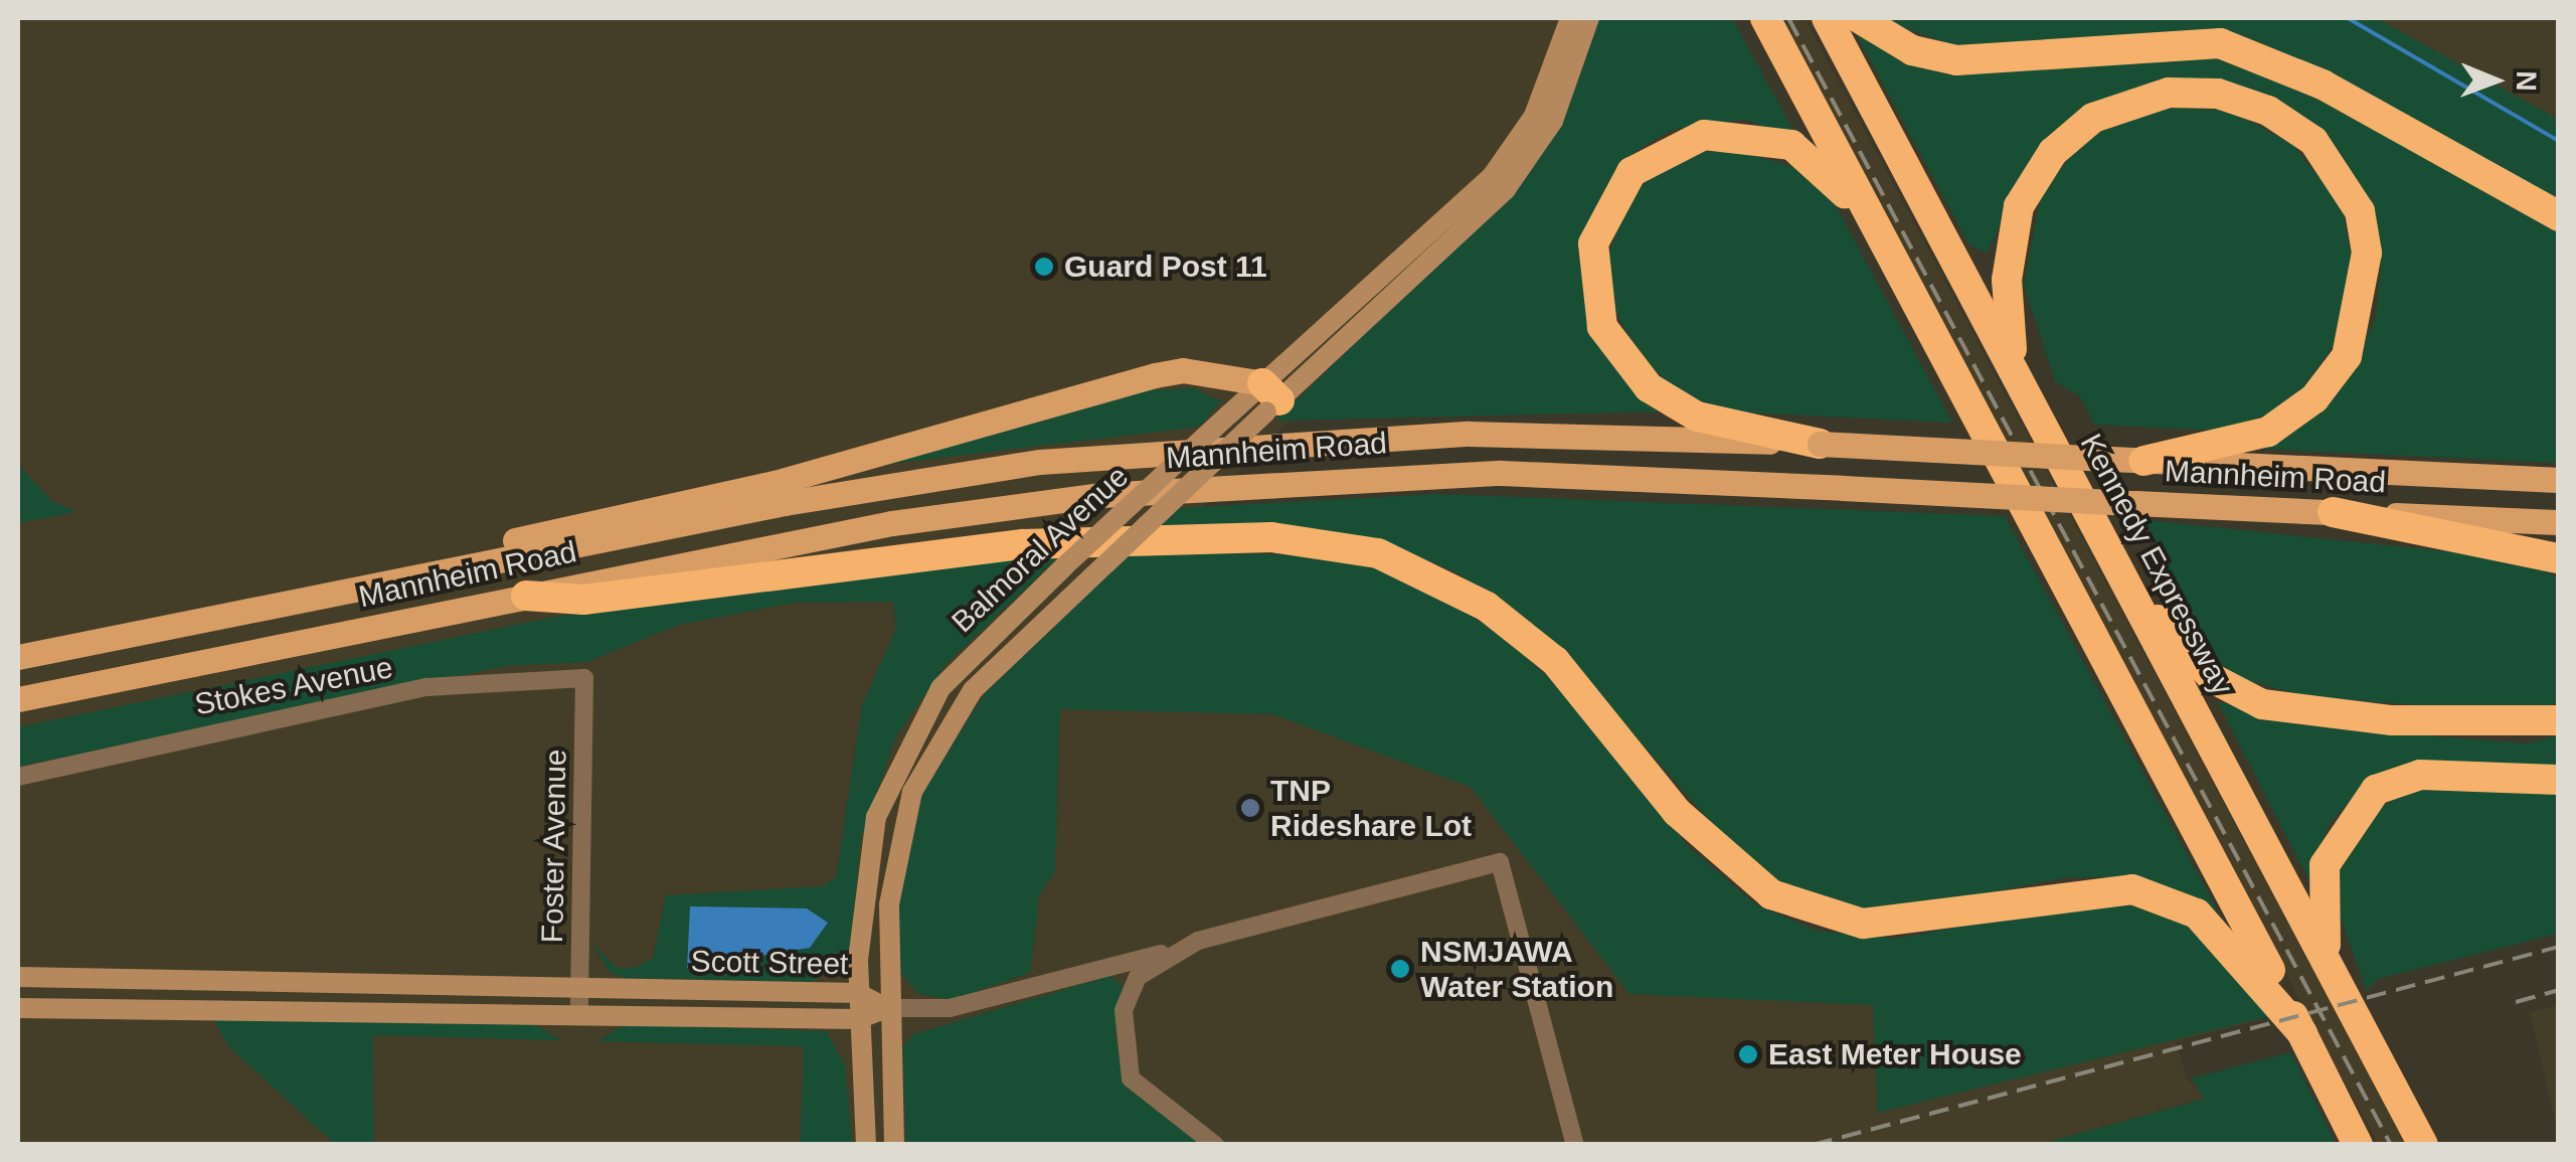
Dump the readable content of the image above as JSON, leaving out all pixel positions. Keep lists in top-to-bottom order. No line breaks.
{"streets":{"highway":["Kennedy Expressway"],"main road":["Mannheim Road"],"street":["Balmoral Avenue","Stokes Avenue","Foster Avenue","Scott Street"]},"crossings":[["Balmoral Avenue","Scott Street"],["Stokes Avenue","Foster Avenue"],["Foster Avenue","Scott Street"]],"places":["Guard Post 11","TNP Rideshare Lot","NSMJAWA Water Station","East Meter House"],"north":"right"}
